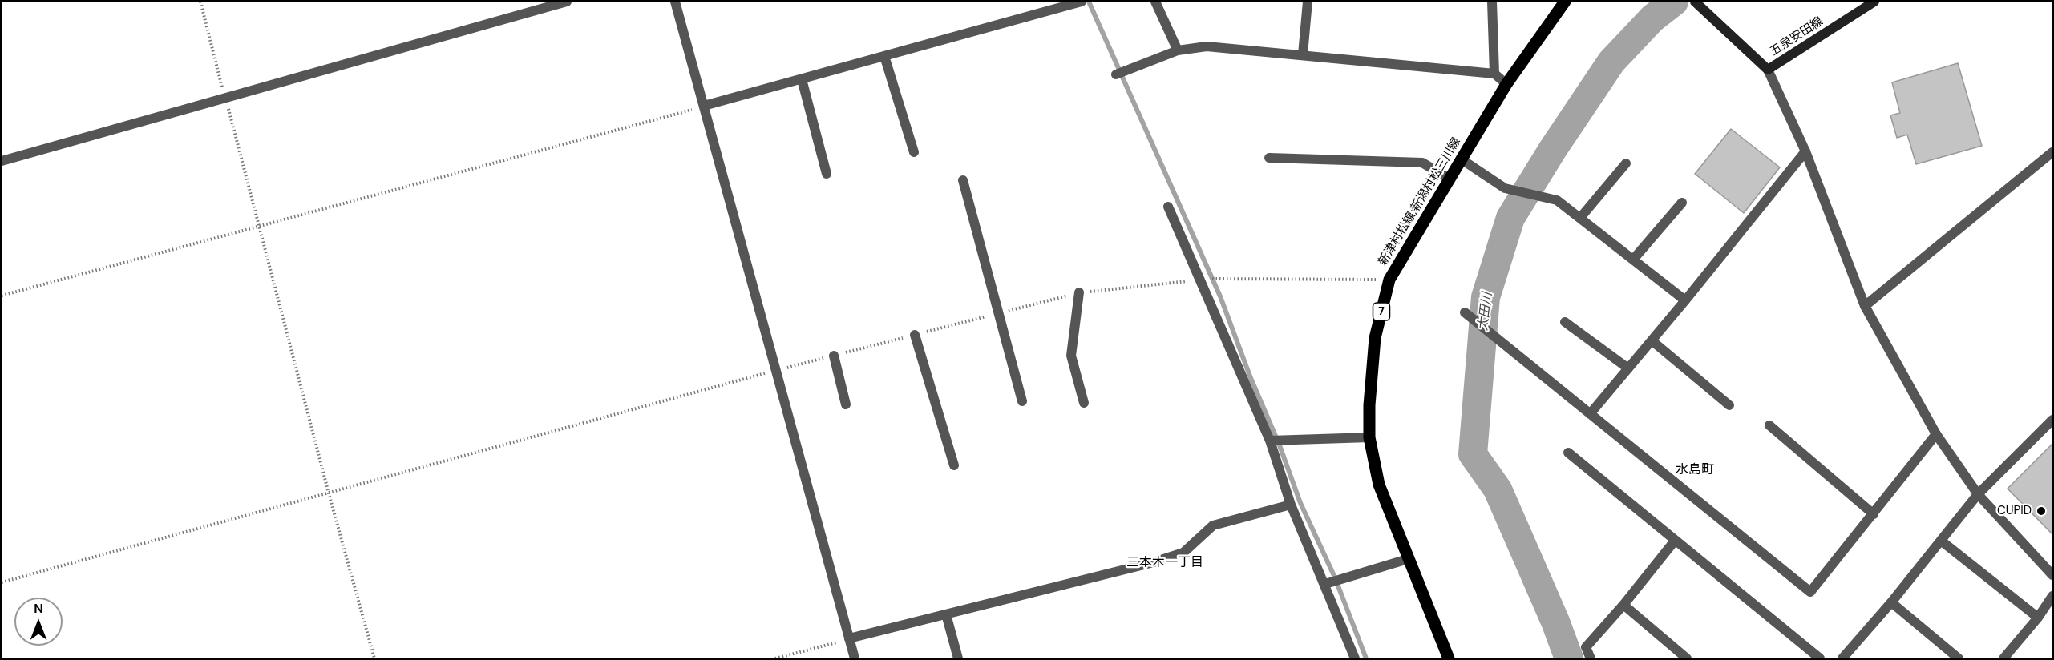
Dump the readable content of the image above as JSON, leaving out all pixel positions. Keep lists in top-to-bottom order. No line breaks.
{"streets":{"main road":["五泉安田線","新津村松線;新潟村松三川線","7"]},"districts":["水島町","三本木一丁目"],"water":["太田川"],"places":["CUPID"],"north":"top"}
